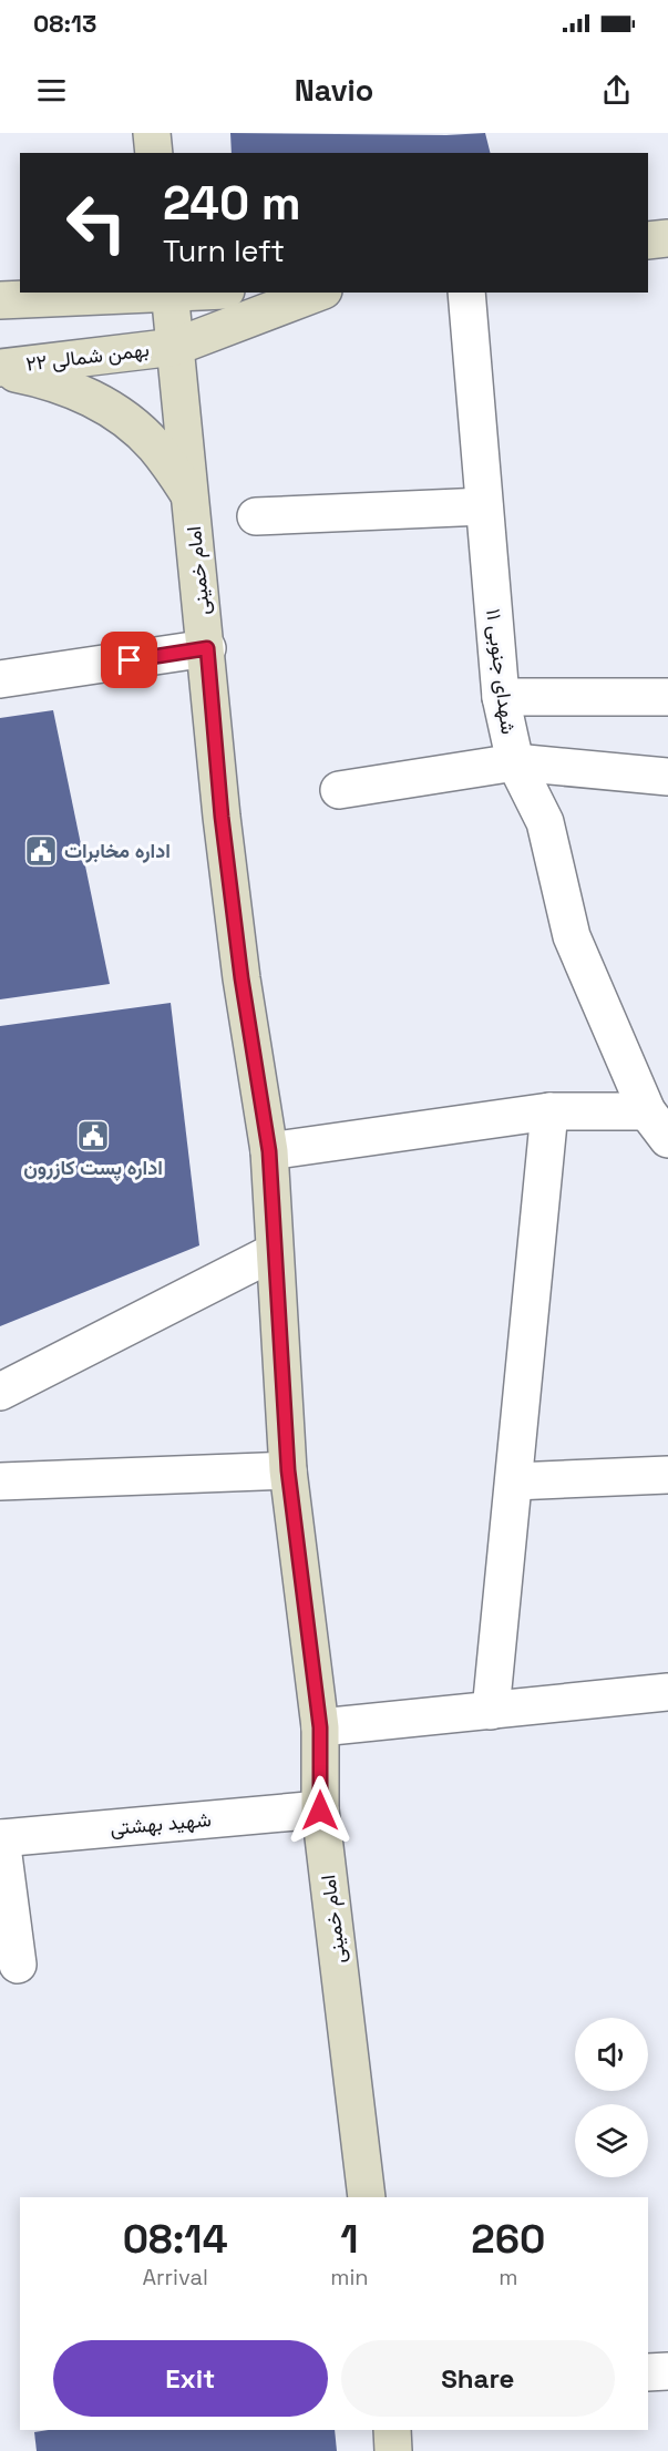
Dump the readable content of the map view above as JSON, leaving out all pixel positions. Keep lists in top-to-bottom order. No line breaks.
{"streets":{"main road":["۲۲ بهمن شمالی","امام خمینی"],"street":["۱۱ شهدای جنوبی","شهید بهشتی"]},"crossings":[["۲۲ بهمن شمالی","امام خمینی"],["امام خمینی","شهید بهشتی"]],"places":{"public building":["اداره مخابرات","اداره پست کازرون"]},"page":{"status":"08:13","header":"Navio","turn":["240 m","Turn left"],"eta":["08:14","Arrival","1","min","260","m"],"buttons":["Exit","Share"]}}
